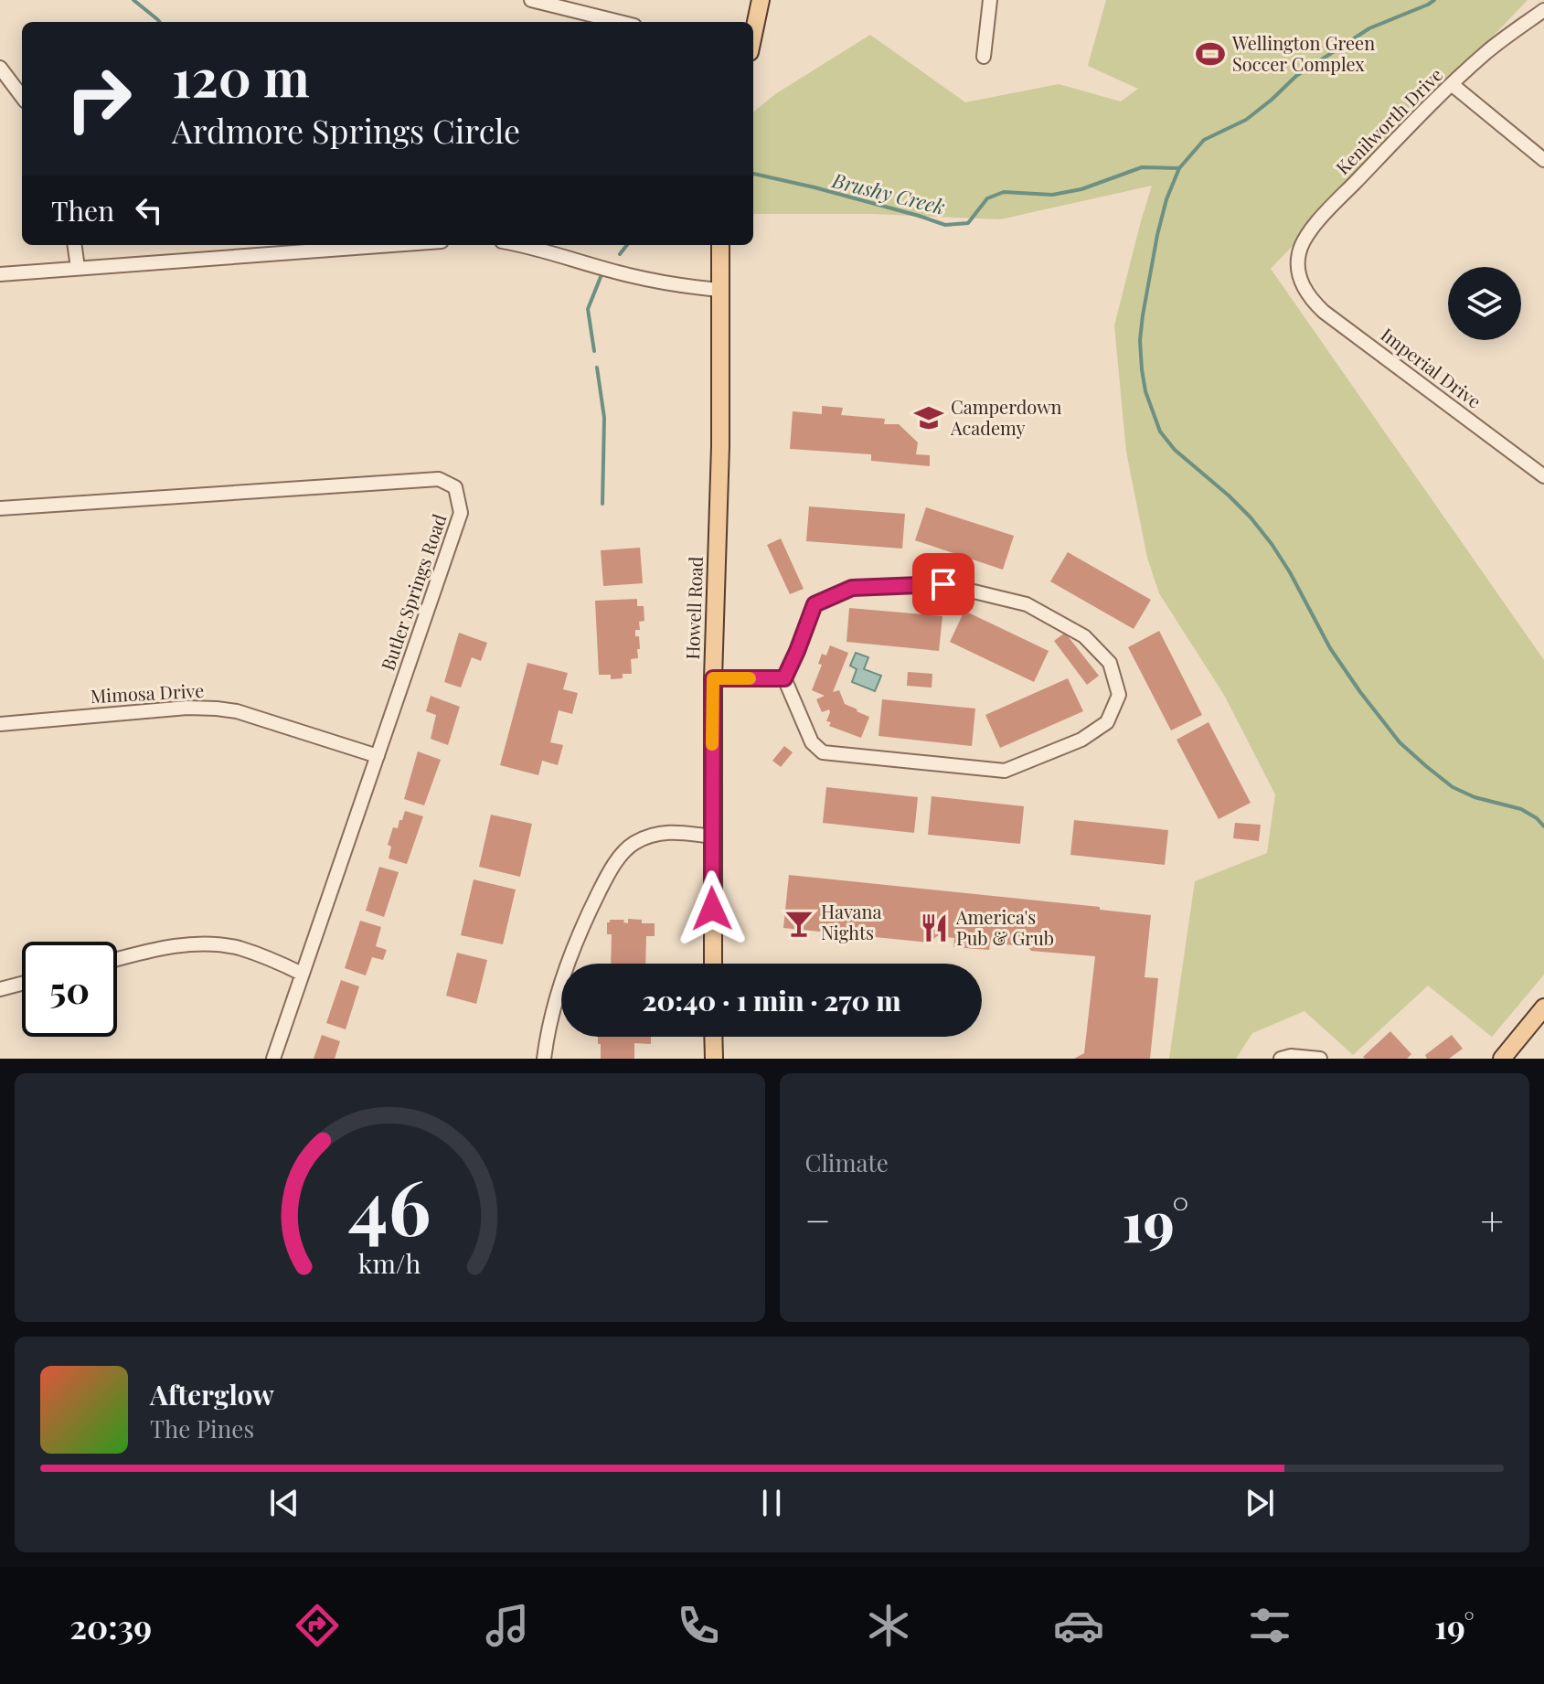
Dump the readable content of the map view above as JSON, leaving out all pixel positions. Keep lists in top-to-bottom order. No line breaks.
{"streets":{"main road":["Howell Road"],"street":["Kenilworth Drive","Imperial Drive","Butler Springs Road","Mimosa Drive"]},"crossings":[["Kenilworth Drive","Imperial Drive"],["Butler Springs Road","Mimosa Drive"]],"water":["Brushy Creek"],"places":{"sports":["Wellington Green Soccer Complex"],"school or university":["Camperdown Academy"],"bar":["Havana Nights"],"restaurant":["America's Pub & Grub"]},"page":{"turn":["120 m","Ardmore Springs Circle"],"then":"Then","limit":"50","trip":"20:40 · 1 min · 270 m","tile":"Climate","heat":["−","19°","+"],"song":["Afterglow","The Pines"],"tabs":["20:39","19°"],"gauge":["46","km/h"]}}
